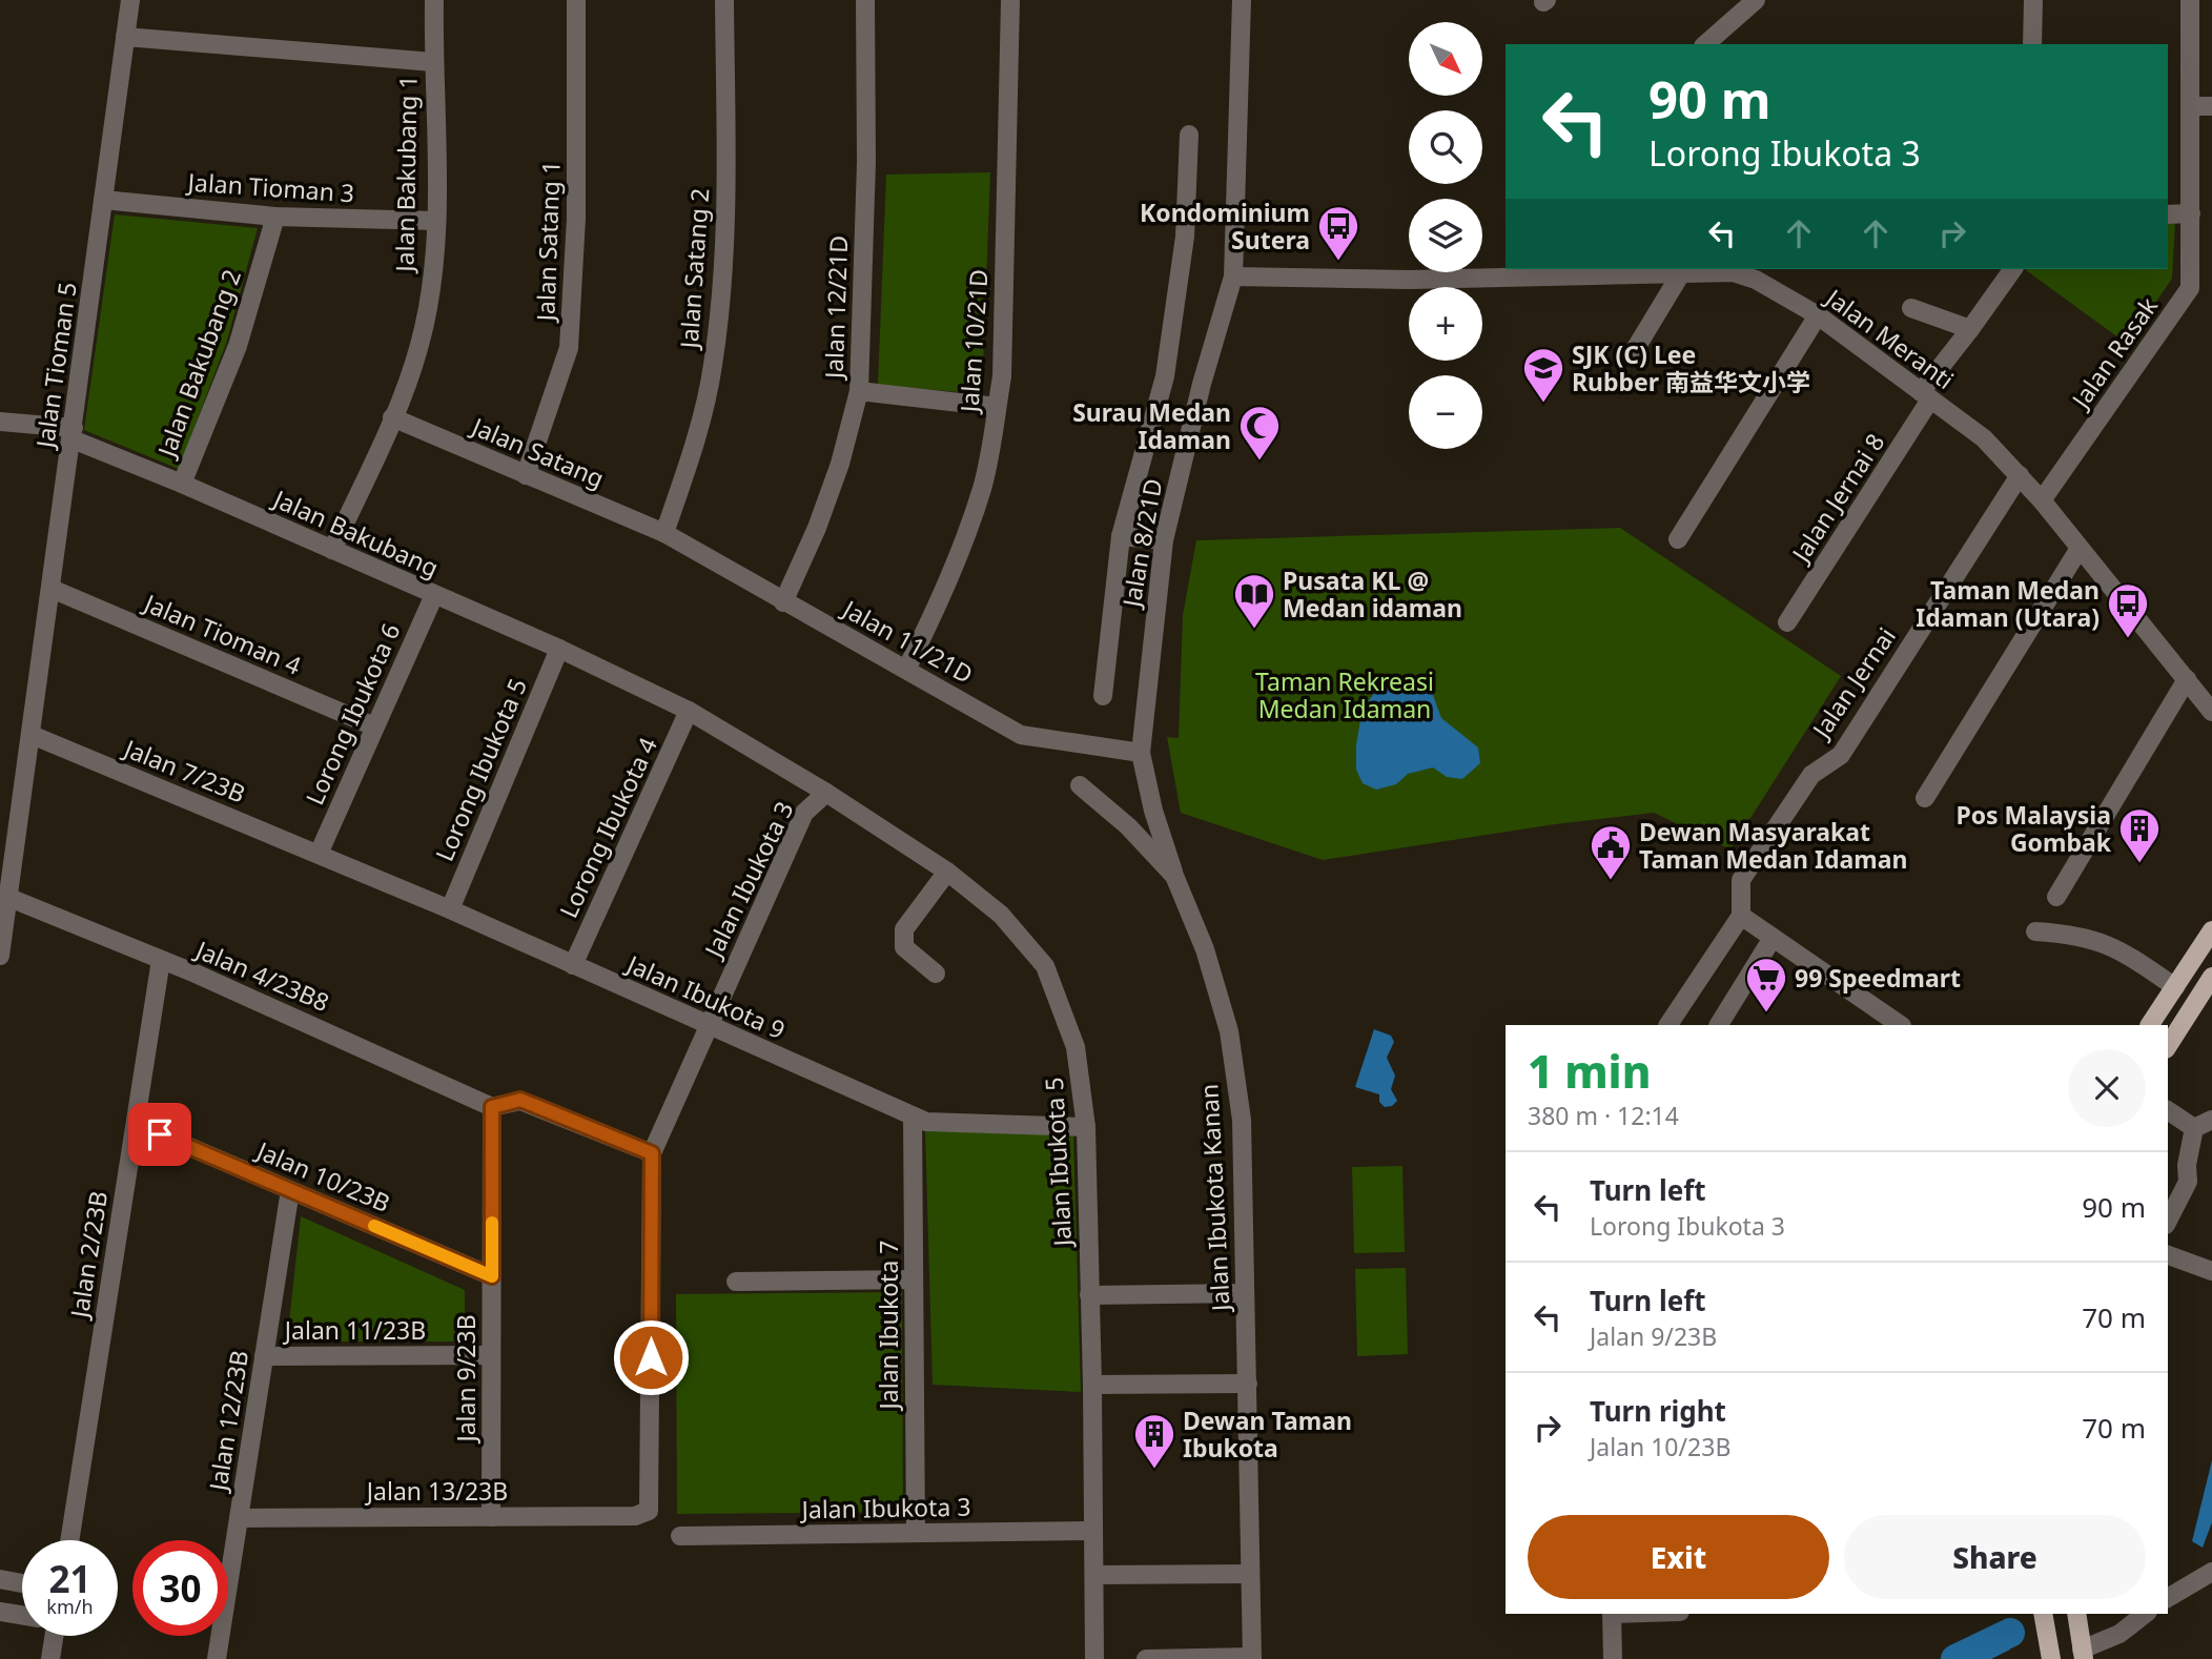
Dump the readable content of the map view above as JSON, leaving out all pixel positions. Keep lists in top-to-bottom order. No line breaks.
{"streets":{"street":["Jalan Bakubang 1","Jalan Tioman 3","Jalan Satang 1","Jalan Satang 2","Jalan 12/21D","Jalan Meranti","Jalan 10/21D","Jalan Rasak","Jalan Bakubang 2","Jalan Tioman 5","Jalan Satang","Jalan Jernai 8","Jalan Bakubang","Jalan 8/21D","Jalan Tioman 4","Jalan 11/21D","Jalan Jernai","Lorong Ibukota 6","Lorong Ibukota 5","Jalan 7/23B","Lorong Ibukota 4","Jalan Ibukota 3","Jalan 4/23B8","Jalan Ibukota 9","Jalan Ibukota 5","Jalan 10/23B","Jalan Ibukota Kanan","Jalan 2/23B","Jalan Ibukota 7","Jalan 11/23B","Jalan 9/23B","Jalan 12/23B","Jalan 13/23B"]},"crossings":[["Jalan Bakubang 1","Jalan Tioman 3"],["Jalan Bakubang 1","Jalan Satang"],["Jalan Bakubang 1","Jalan Bakubang"],["Jalan Tioman 3","Jalan Bakubang 2"],["Jalan Tioman 3","Jalan Tioman 5"],["Jalan Satang 1","Jalan Satang"],["Jalan Satang 2","Jalan Satang"],["Jalan Satang 2","Jalan 11/21D"],["Jalan 12/21D","Jalan 11/21D"],["Jalan Meranti","Jalan Rasak"],["Jalan Meranti","Jalan Jernai 8"],["Jalan Meranti","Jalan 8/21D"],["Jalan Meranti","Jalan Jernai"],["Jalan 10/21D","Jalan 11/21D"],["Jalan Bakubang 2","Jalan Bakubang"],["Jalan Tioman 5","Jalan Bakubang"],["Jalan Tioman 5","Jalan Tioman 4"],["Jalan Tioman 5","Jalan 7/23B"],["Jalan Tioman 5","Jalan 4/23B8"],["Jalan Satang","Jalan 11/21D"],["Jalan Bakubang","Lorong Ibukota 6"],["Jalan Bakubang","Lorong Ibukota 5"],["Jalan Bakubang","Jalan Ibukota 5"],["Jalan 8/21D","Jalan 11/21D"],["Jalan 8/21D","Jalan Ibukota Kanan"],["Jalan Tioman 4","Lorong Ibukota 6"],["Lorong Ibukota 6","Jalan 7/23B"],["Lorong Ibukota 6","Jalan Ibukota 9"],["Lorong Ibukota 5","Jalan Ibukota 9"],["Jalan 7/23B","Jalan Ibukota 9"],["Lorong Ibukota 4","Jalan Ibukota 9"],["Lorong Ibukota 4","Jalan Ibukota 5"],["Jalan Ibukota 3","Jalan Ibukota 9"],["Jalan Ibukota 3","Jalan Ibukota 5"],["Jalan Ibukota 3","Jalan Ibukota 7"],["Jalan Ibukota 3","Jalan 13/23B"],["Jalan 4/23B8","Jalan 2/23B"],["Jalan 4/23B8","Jalan 9/23B"],["Jalan Ibukota 9","Jalan Ibukota 5"],["Jalan Ibukota 9","Jalan Ibukota 7"],["Jalan 10/23B","Jalan 2/23B"],["Jalan 10/23B","Jalan 9/23B"],["Jalan 10/23B","Jalan 12/23B"],["Jalan 11/23B","Jalan 9/23B"],["Jalan 11/23B","Jalan 12/23B"],["Jalan 9/23B","Jalan 13/23B"],["Jalan 12/23B","Jalan 13/23B"]],"parks":["Taman Rekreasi Medan Idaman"],"places":{"bus stop":["Kondominium Sutera","Taman Medan Idaman (Utara)"],"school or university":["SJK (C) Lee Rubber 南益华文小学"],"mosque":["Surau Medan Idaman"],"library":["Pusata KL @ Medan idaman"],"building":["Pos Malaysia Gombak","Dewan Taman Ibukota"],"public building":["Dewan Masyarakat Taman Medan Idaman"],"supermarket":["99 Speedmart"]},"north":"bottom right","page":{"map_buttons":["+","−"],"turn":["90 m","Lorong Ibukota 3"],"heading":["1 min","380 m · 12:14"],"list":[{"name":"Turn left","note":"Lorong Ibukota 3","value":"90 m"},{"name":"Turn left","note":"Jalan 9/23B","value":"70 m"},{"name":"Turn right","note":"Jalan 10/23B","value":"70 m"}],"buttons":["Exit","Share"],"speed":"21 km/h","limit":"30"}}
